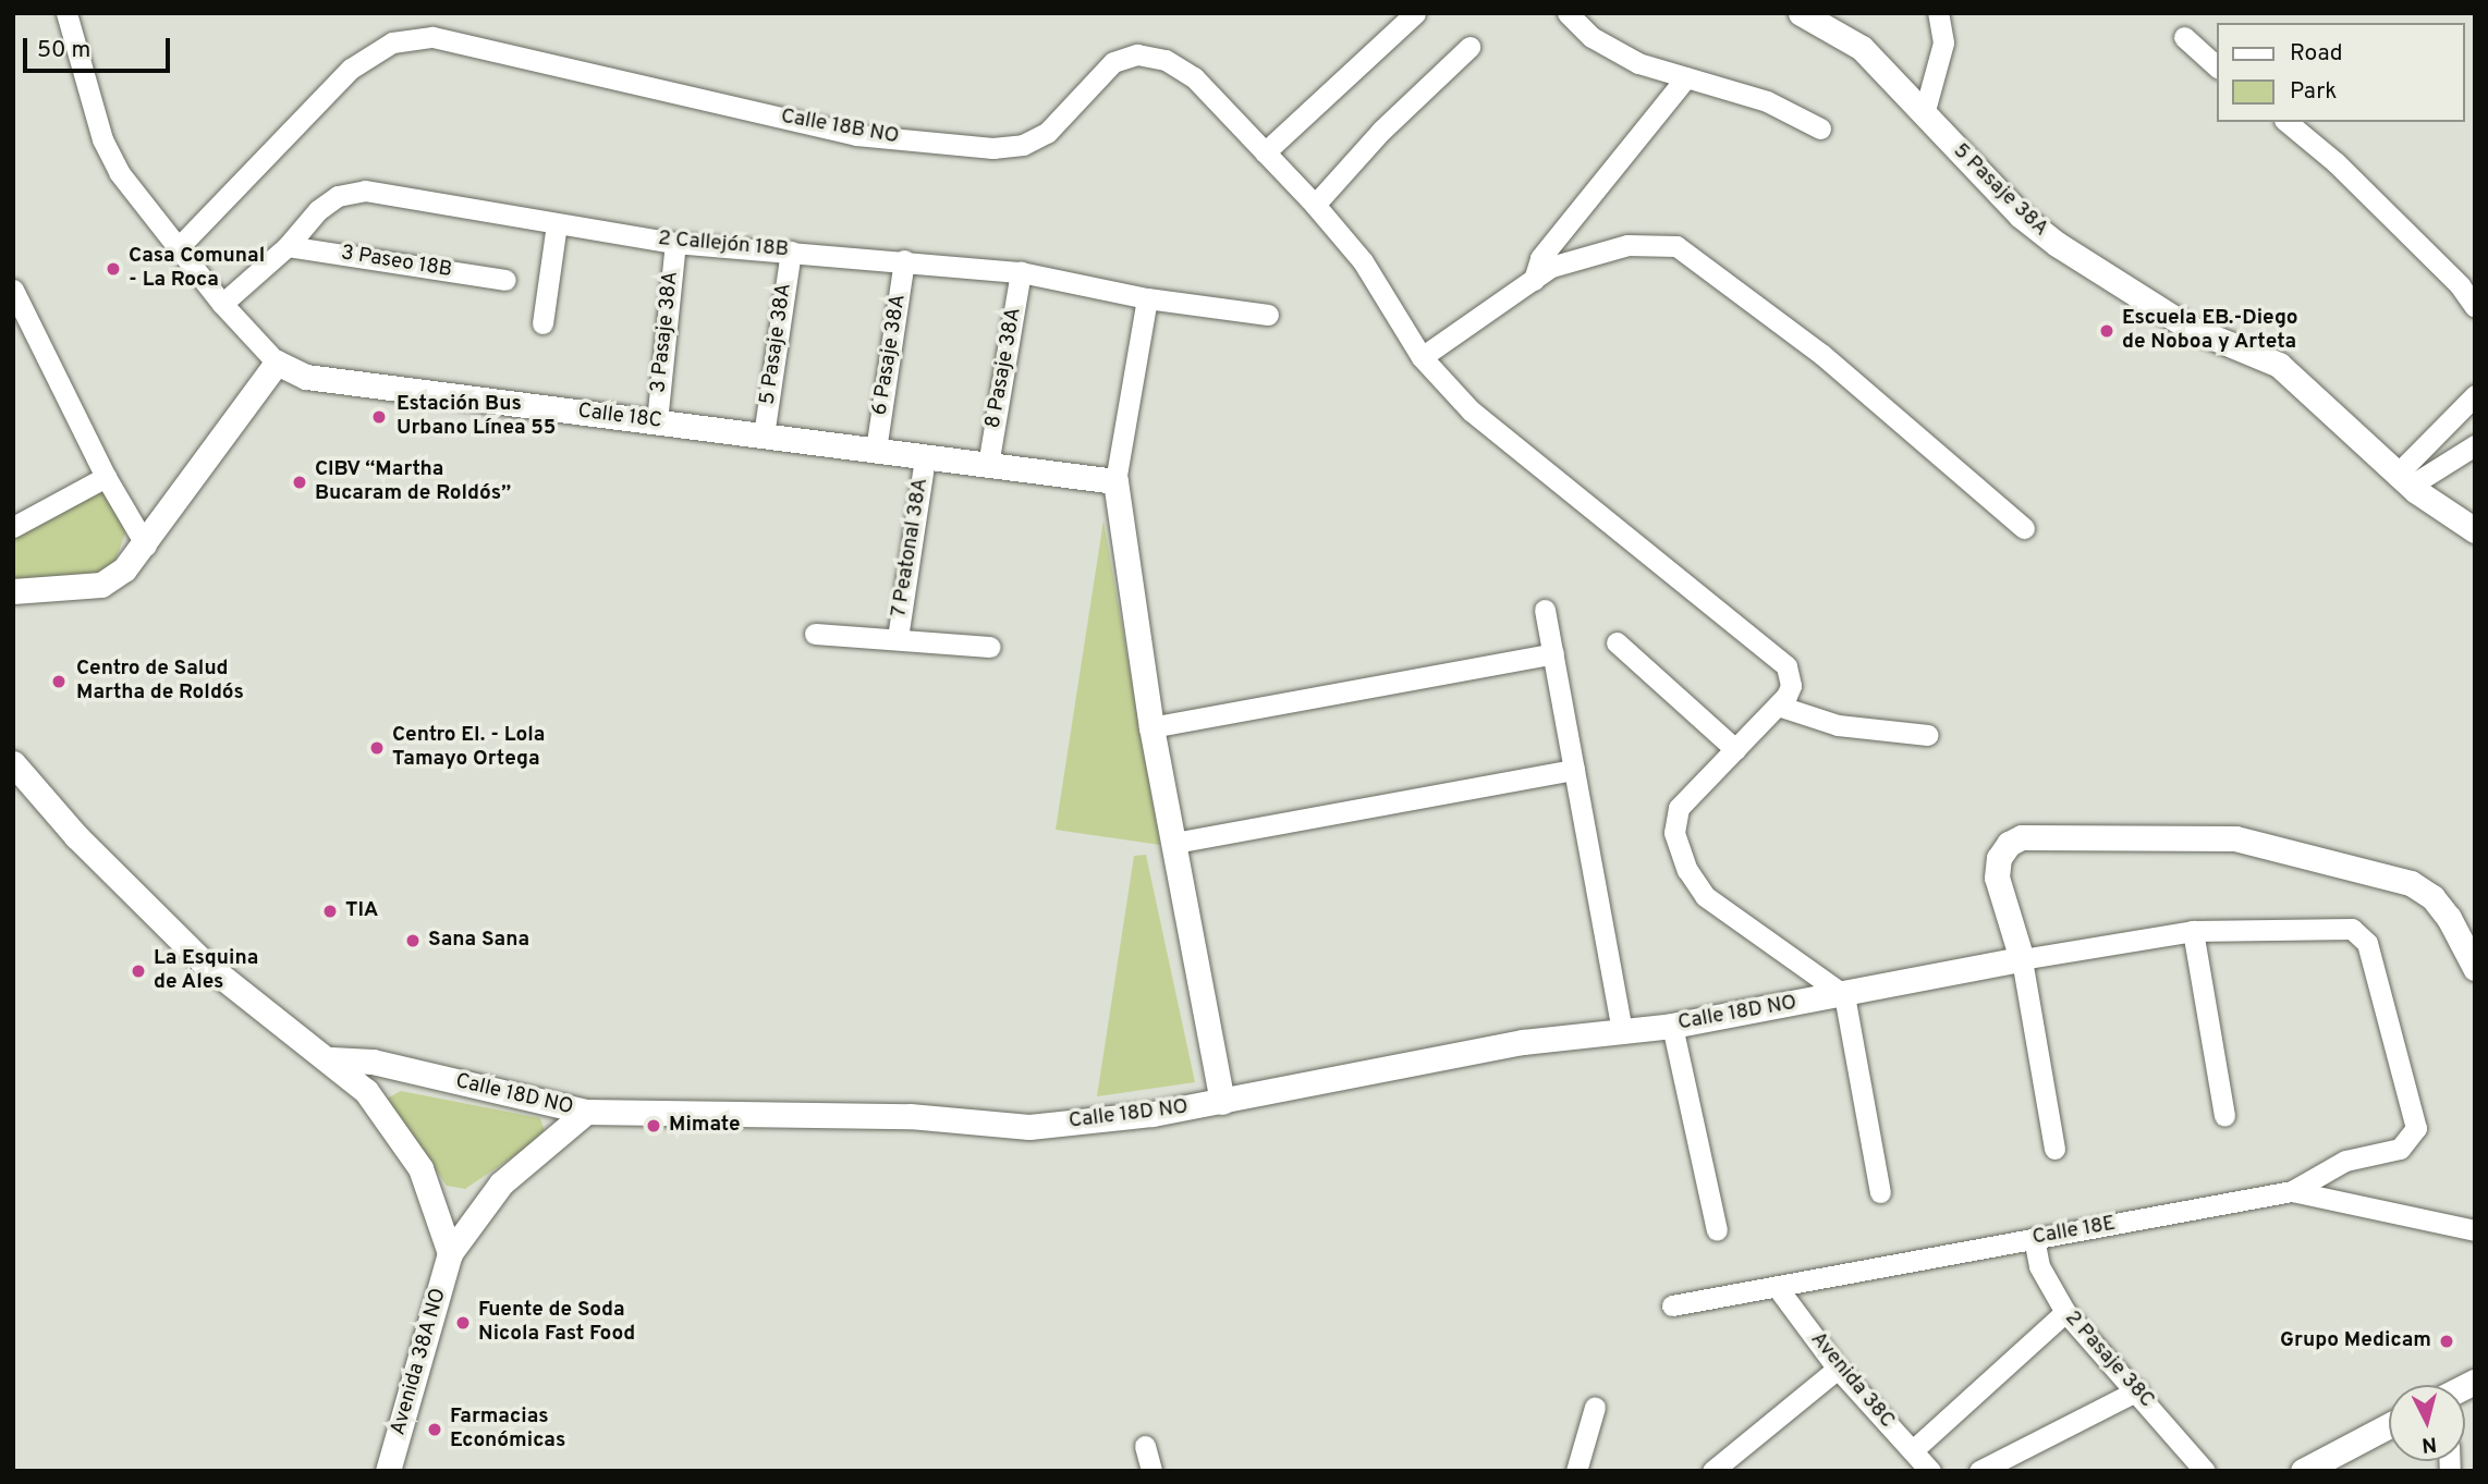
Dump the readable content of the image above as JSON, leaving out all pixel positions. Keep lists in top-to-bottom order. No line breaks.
{"streets":{"street":["Calle 18B NO","5 Pasaje 38A","2 Callejón 18B","3 Paseo 18B","3 Pasaje 38A","6 Pasaje 38A","8 Pasaje 38A","Calle 18C","7 Peatonal 38A","Calle 18D NO","Calle 18E","2 Pasaje 38C","Avenida 38A NO","Avenida 38C"]},"crossings":[["Calle 18B NO","Calle 18C"],["5 Pasaje 38A","2 Callejón 18B"],["5 Pasaje 38A","Calle 18C"],["2 Callejón 18B","3 Paseo 18B"],["2 Callejón 18B","3 Pasaje 38A"],["2 Callejón 18B","6 Pasaje 38A"],["2 Callejón 18B","8 Pasaje 38A"],["2 Callejón 18B","Calle 18C"],["3 Pasaje 38A","Calle 18C"],["6 Pasaje 38A","Calle 18C"],["8 Pasaje 38A","Calle 18C"],["Calle 18C","7 Peatonal 38A"],["Calle 18D NO","Calle 18E"],["Calle 18D NO","Avenida 38A NO"],["Calle 18E","2 Pasaje 38C"],["Calle 18E","Avenida 38C"]],"places":["Casa Comunal - La Roca","Escuela EB.-Diego de Noboa y Arteta","Estación Bus Urbano Línea 55","CIBV “Martha Bucaram de Roldós”","Centro de Salud Martha de Roldós","Centro EI. - Lola Tamayo Ortega","TIA","Sana Sana","La Esquina de Ales","Mimate","Fuente de Soda Nicola Fast Food","Grupo Medicam","Farmacias Económicas"],"legend":["Road","Park"],"scale_bar":"50 m","north":"bottom"}
